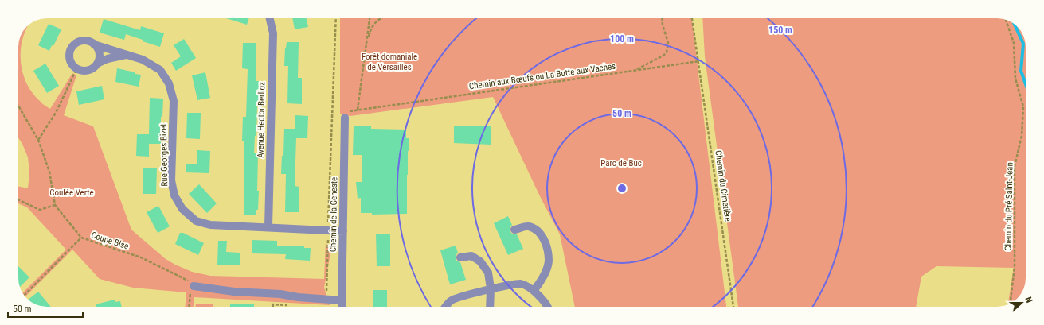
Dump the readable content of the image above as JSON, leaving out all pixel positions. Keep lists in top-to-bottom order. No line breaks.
{"streets":{"street":["Avenue Hector Berlioz","Rue Georges Bizet","Chemin de la Geneste"],"path":["Chemin aux Bœufs ou La Butte aux Vaches","Chemin du Cimetière","Chemin du Pré Saint-Jean","Coupe Bise"]},"crossings":[["Chemin aux Bœufs ou La Butte aux Vaches","Chemin du Cimetière"],["Chemin aux Bœufs ou La Butte aux Vaches","Chemin de la Geneste"],["Avenue Hector Berlioz","Rue Georges Bizet"],["Rue Georges Bizet","Chemin de la Geneste"]],"parks":["Forêt domaniale de Versailles","Parc de Buc","Coulée Verte"],"scale_bar":"50 m","north":"right","rings":["150 m","100 m","50 m"]}
